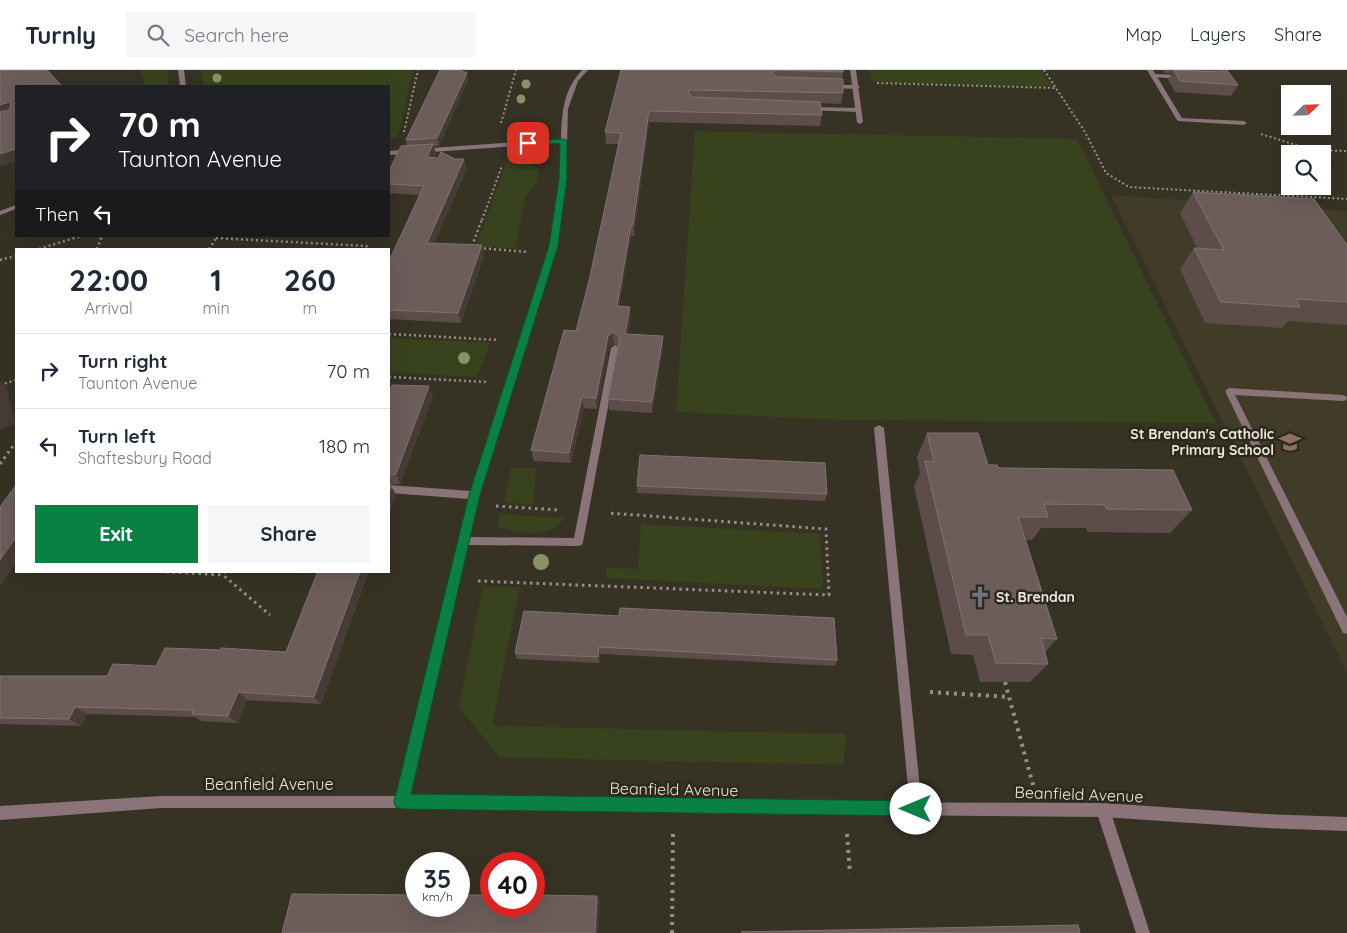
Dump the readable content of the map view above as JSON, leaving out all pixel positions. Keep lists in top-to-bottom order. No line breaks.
{"streets":{"street":["Beanfield Avenue"]},"places":{"school or university":["St Brendan's Catholic Primary School"],"church":["St. Brendan"]},"north":"top right","page":{"header":"Turnly","search":"Search here","nav":["Map","Layers","Share"],"turn":["70 m","Taunton Avenue"],"then":"Then","eta":["22:00","Arrival","1","min","260","m"],"list":[{"name":"Turn right","note":"Taunton Avenue","value":"70 m"},{"name":"Turn left","note":"Shaftesbury Road","value":"180 m"}],"buttons":["Exit","Share"],"speed":"35 km/h","limit":"40"}}
